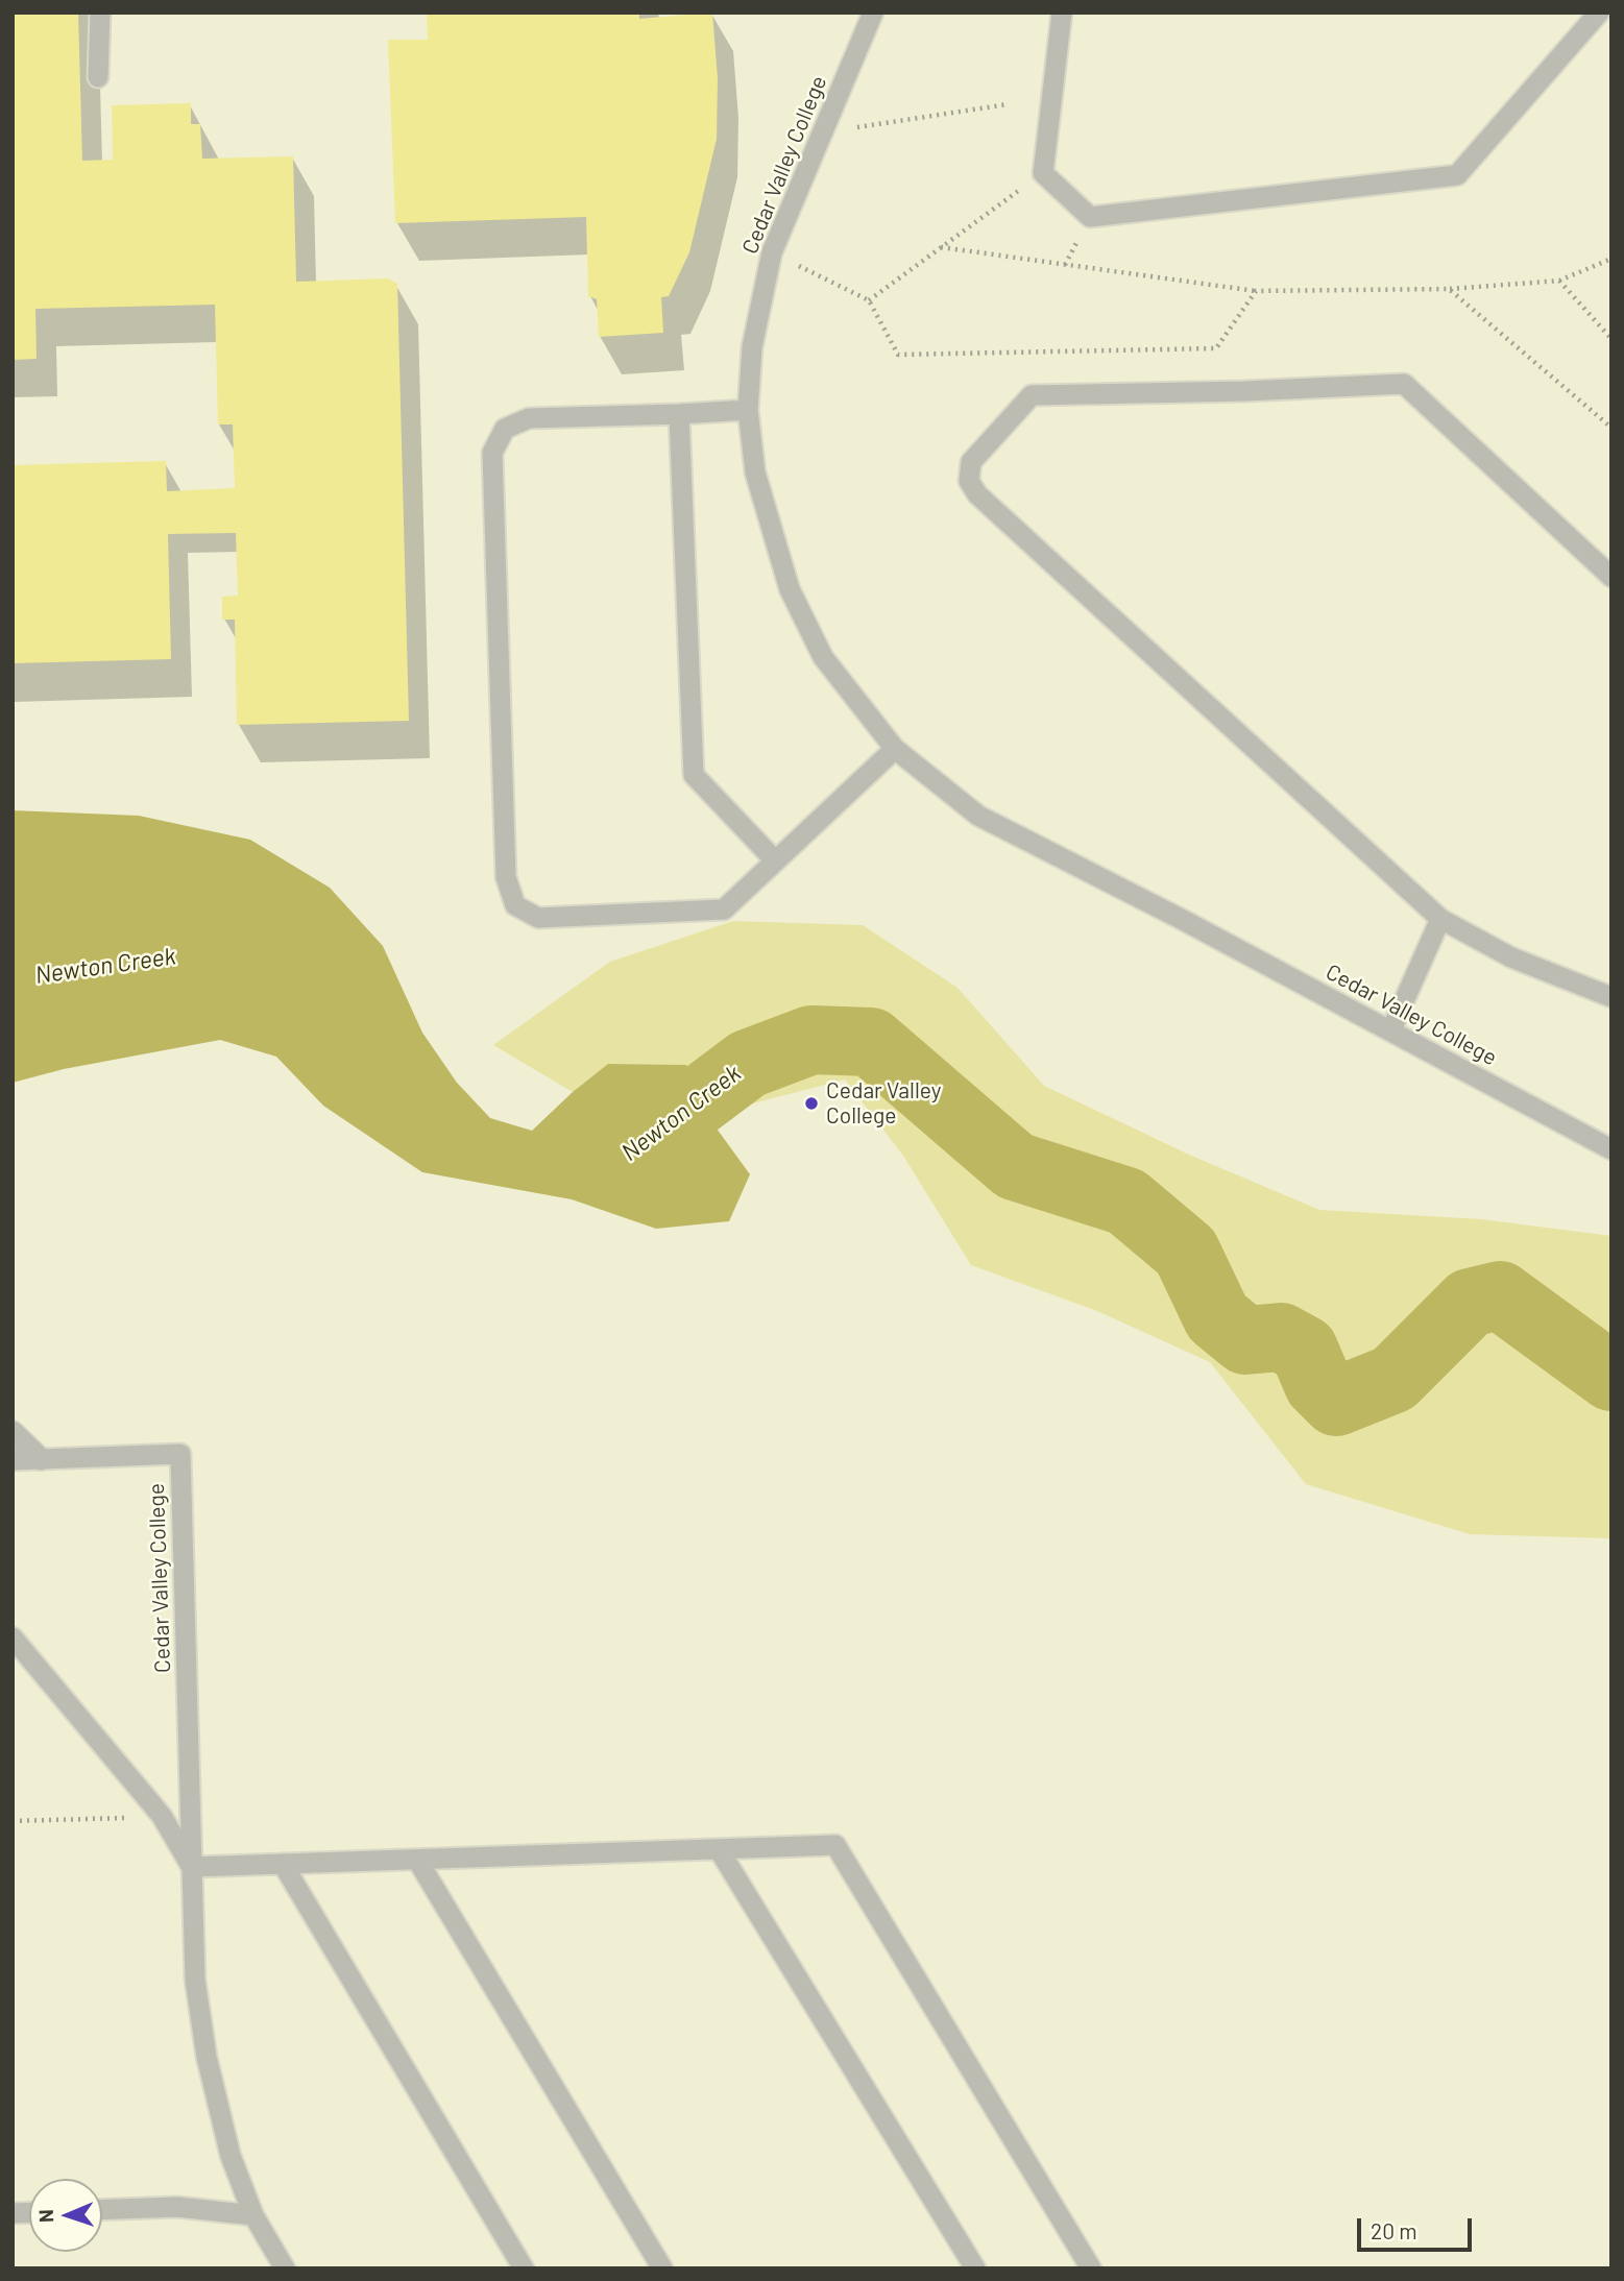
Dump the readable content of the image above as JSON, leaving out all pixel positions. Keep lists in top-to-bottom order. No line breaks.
{"streets":{"lane":["Cedar Valley College"]},"water":["Newton Creek"],"places":["Cedar Valley College"],"scale_bar":"20 m","north":"left"}
